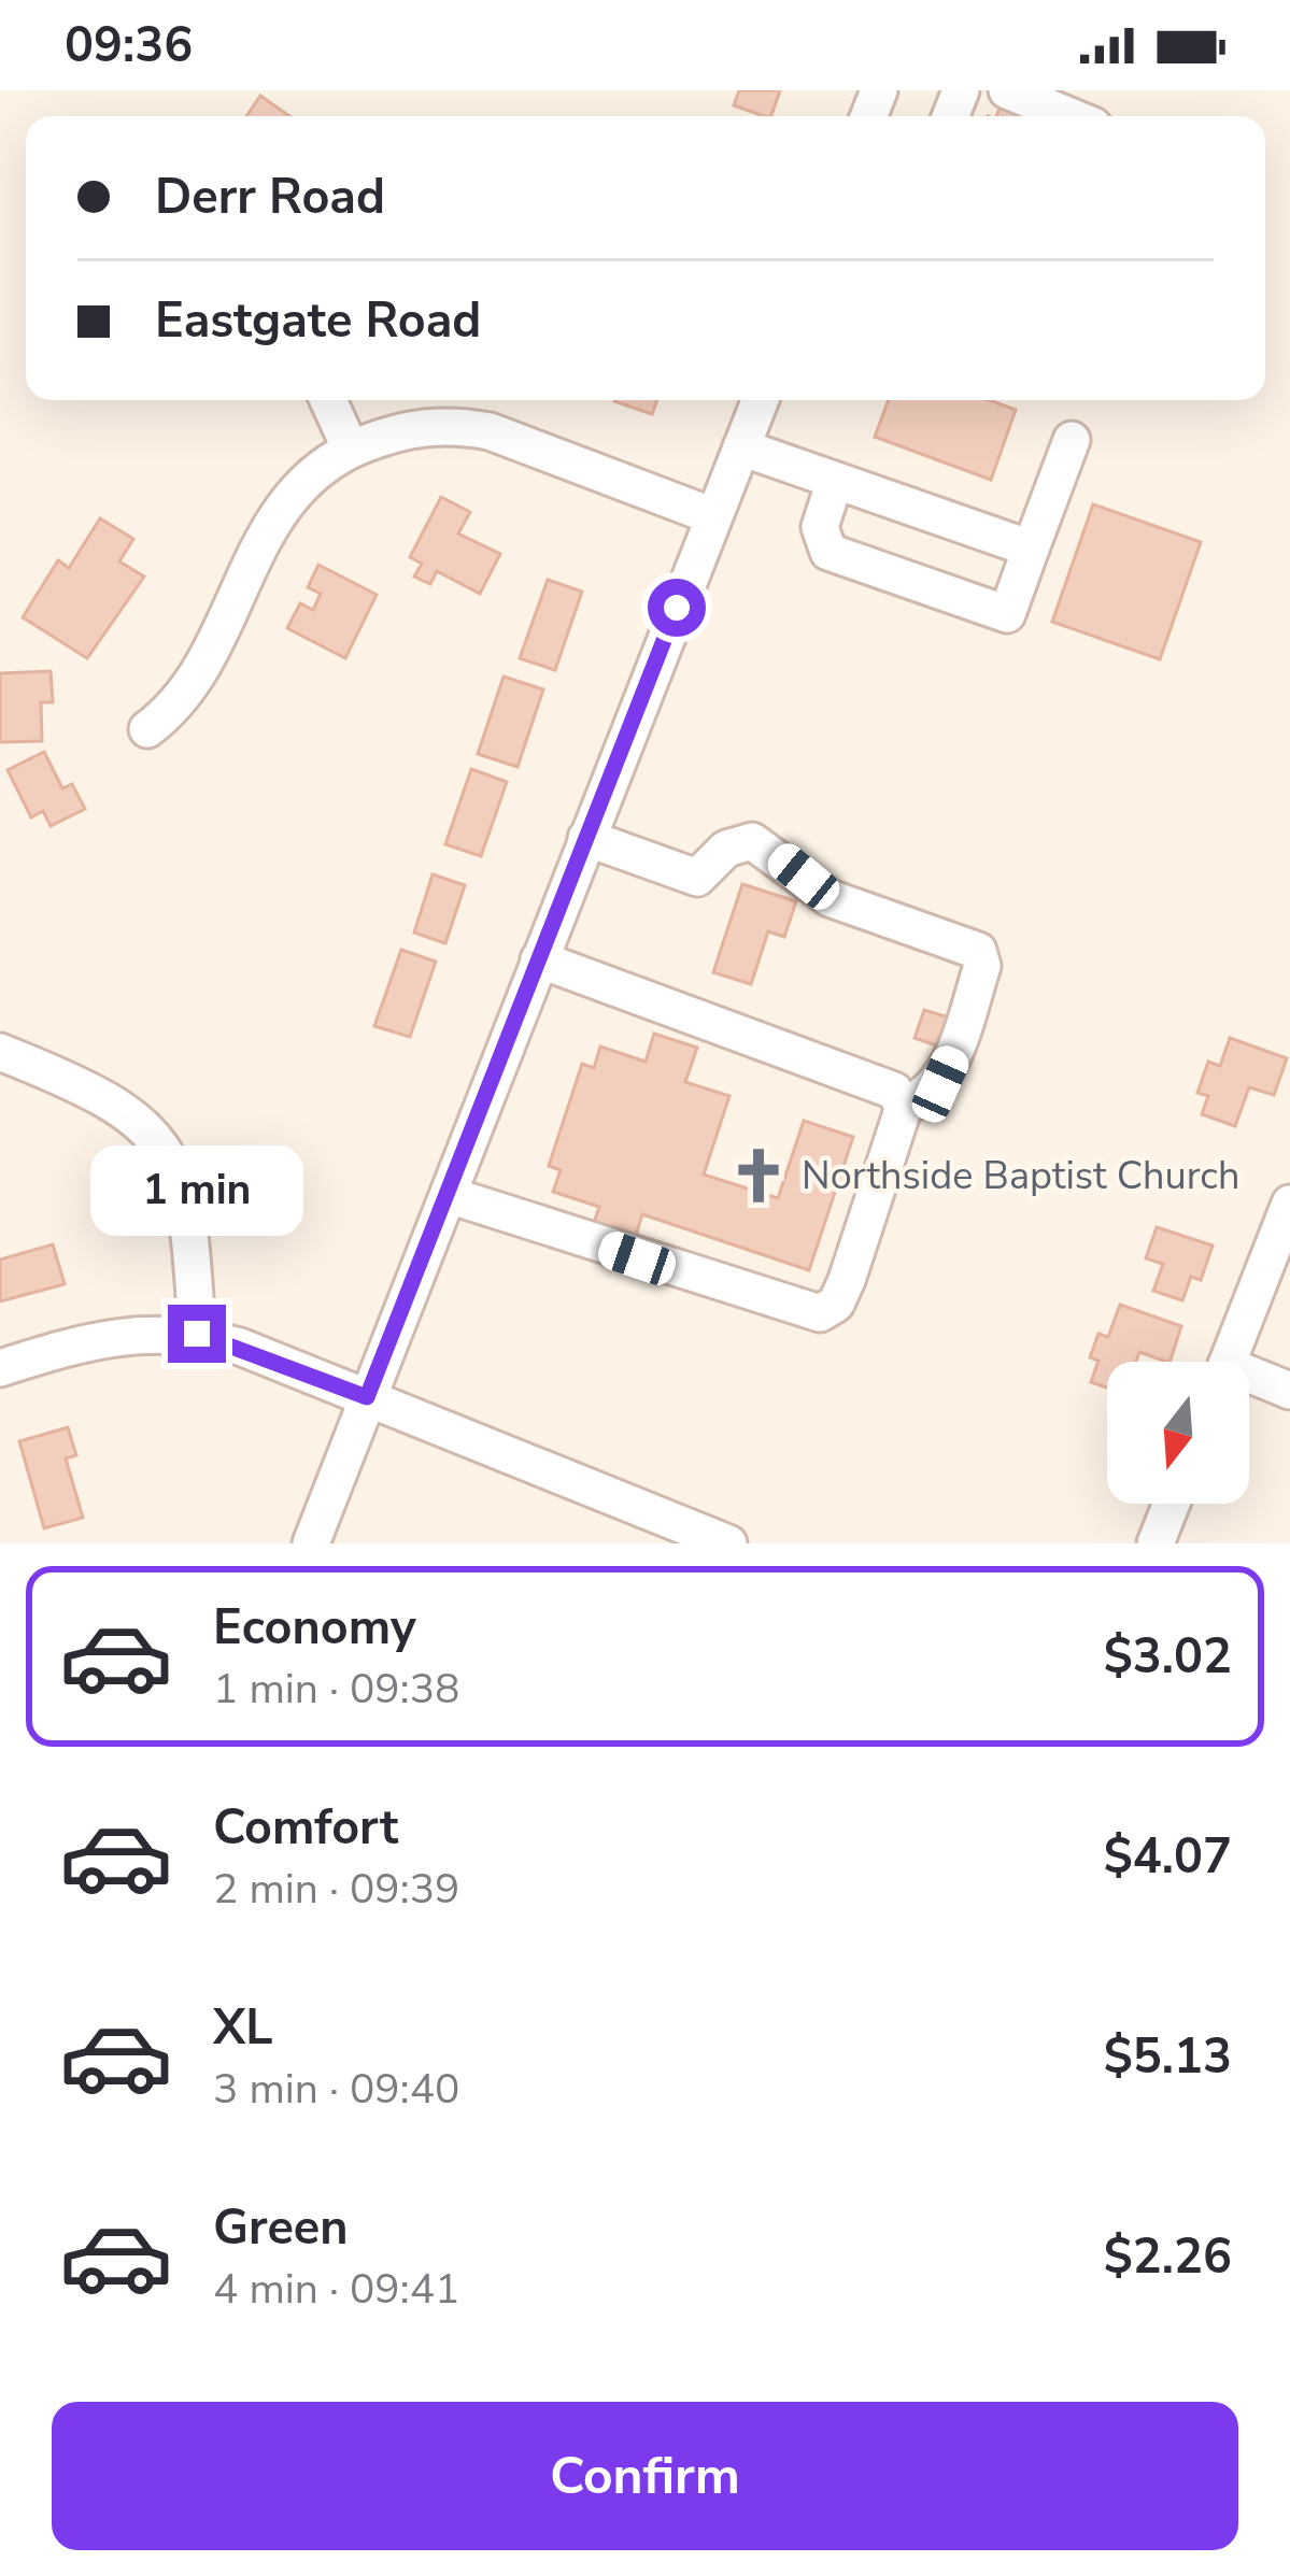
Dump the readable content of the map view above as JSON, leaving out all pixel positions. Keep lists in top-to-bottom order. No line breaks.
{"places":{"church":["Northside Baptist Church"]},"north":"bottom","page":{"status":"09:36","banner":["Derr Road","Eastgate Road"],"bubble":"1 min","list":[{"name":"Economy","note":"1 min · 09:38","value":"$3.02"},{"name":"Comfort","note":"2 min · 09:39","value":"$4.07"},{"name":"XL","note":"3 min · 09:40","value":"$5.13"},{"name":"Green","note":"4 min · 09:41","value":"$2.26"}],"buttons":"Confirm"}}
